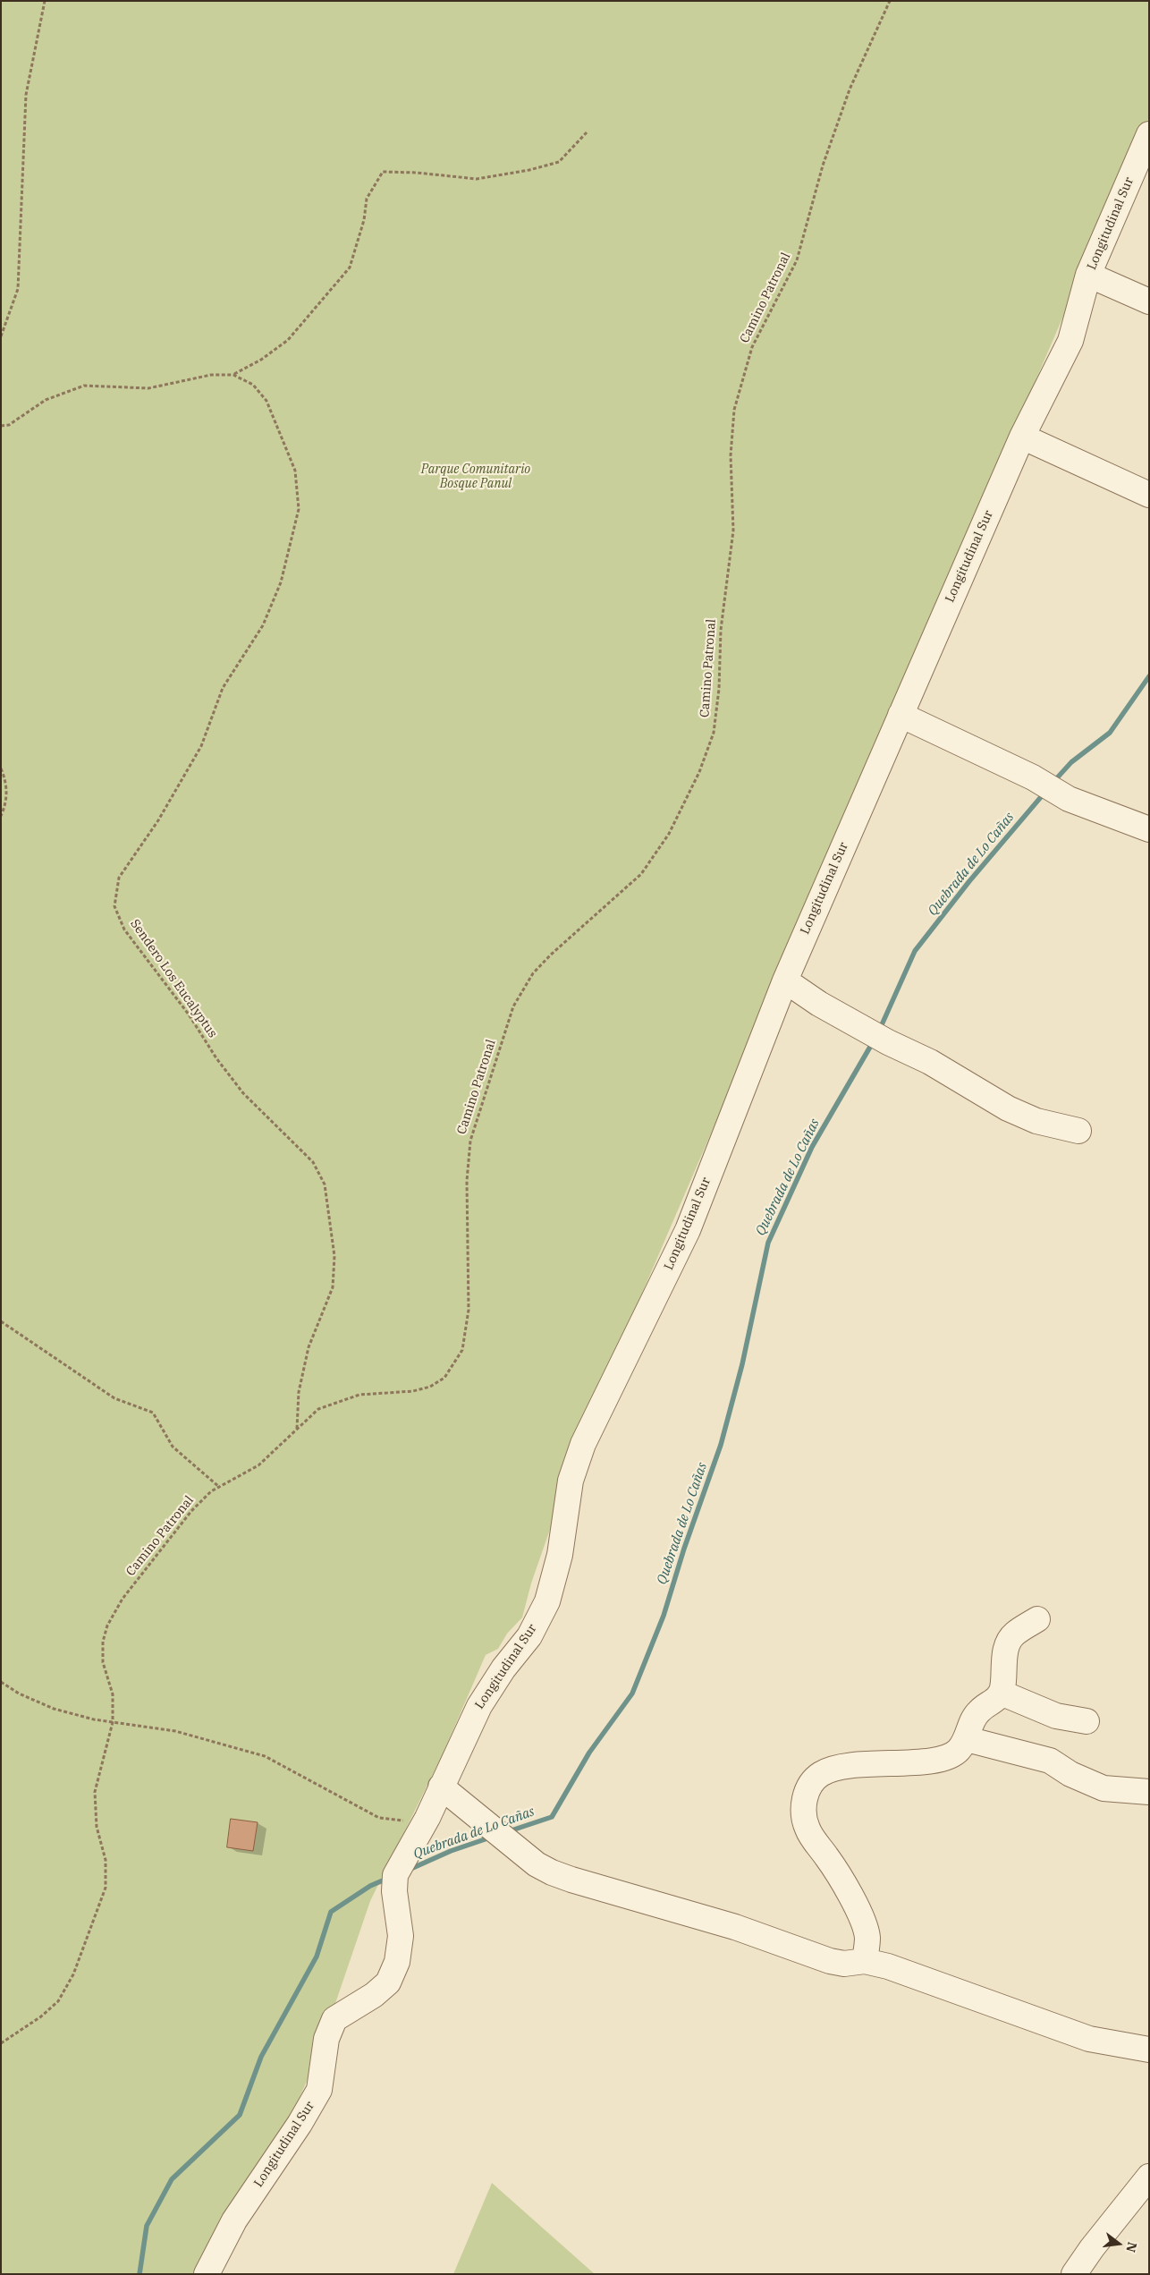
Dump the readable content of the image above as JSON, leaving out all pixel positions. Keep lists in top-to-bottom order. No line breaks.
{"streets":{"street":["Longitudinal Sur"],"path":["Camino Patronal","Sendero Los Eucalyptus"]},"crossings":[["Camino Patronal","Sendero Los Eucalyptus"]],"water":["Quebrada de Lo Cañas"],"parks":["Parque Comunitario Bosque Panul"],"north":"right"}
